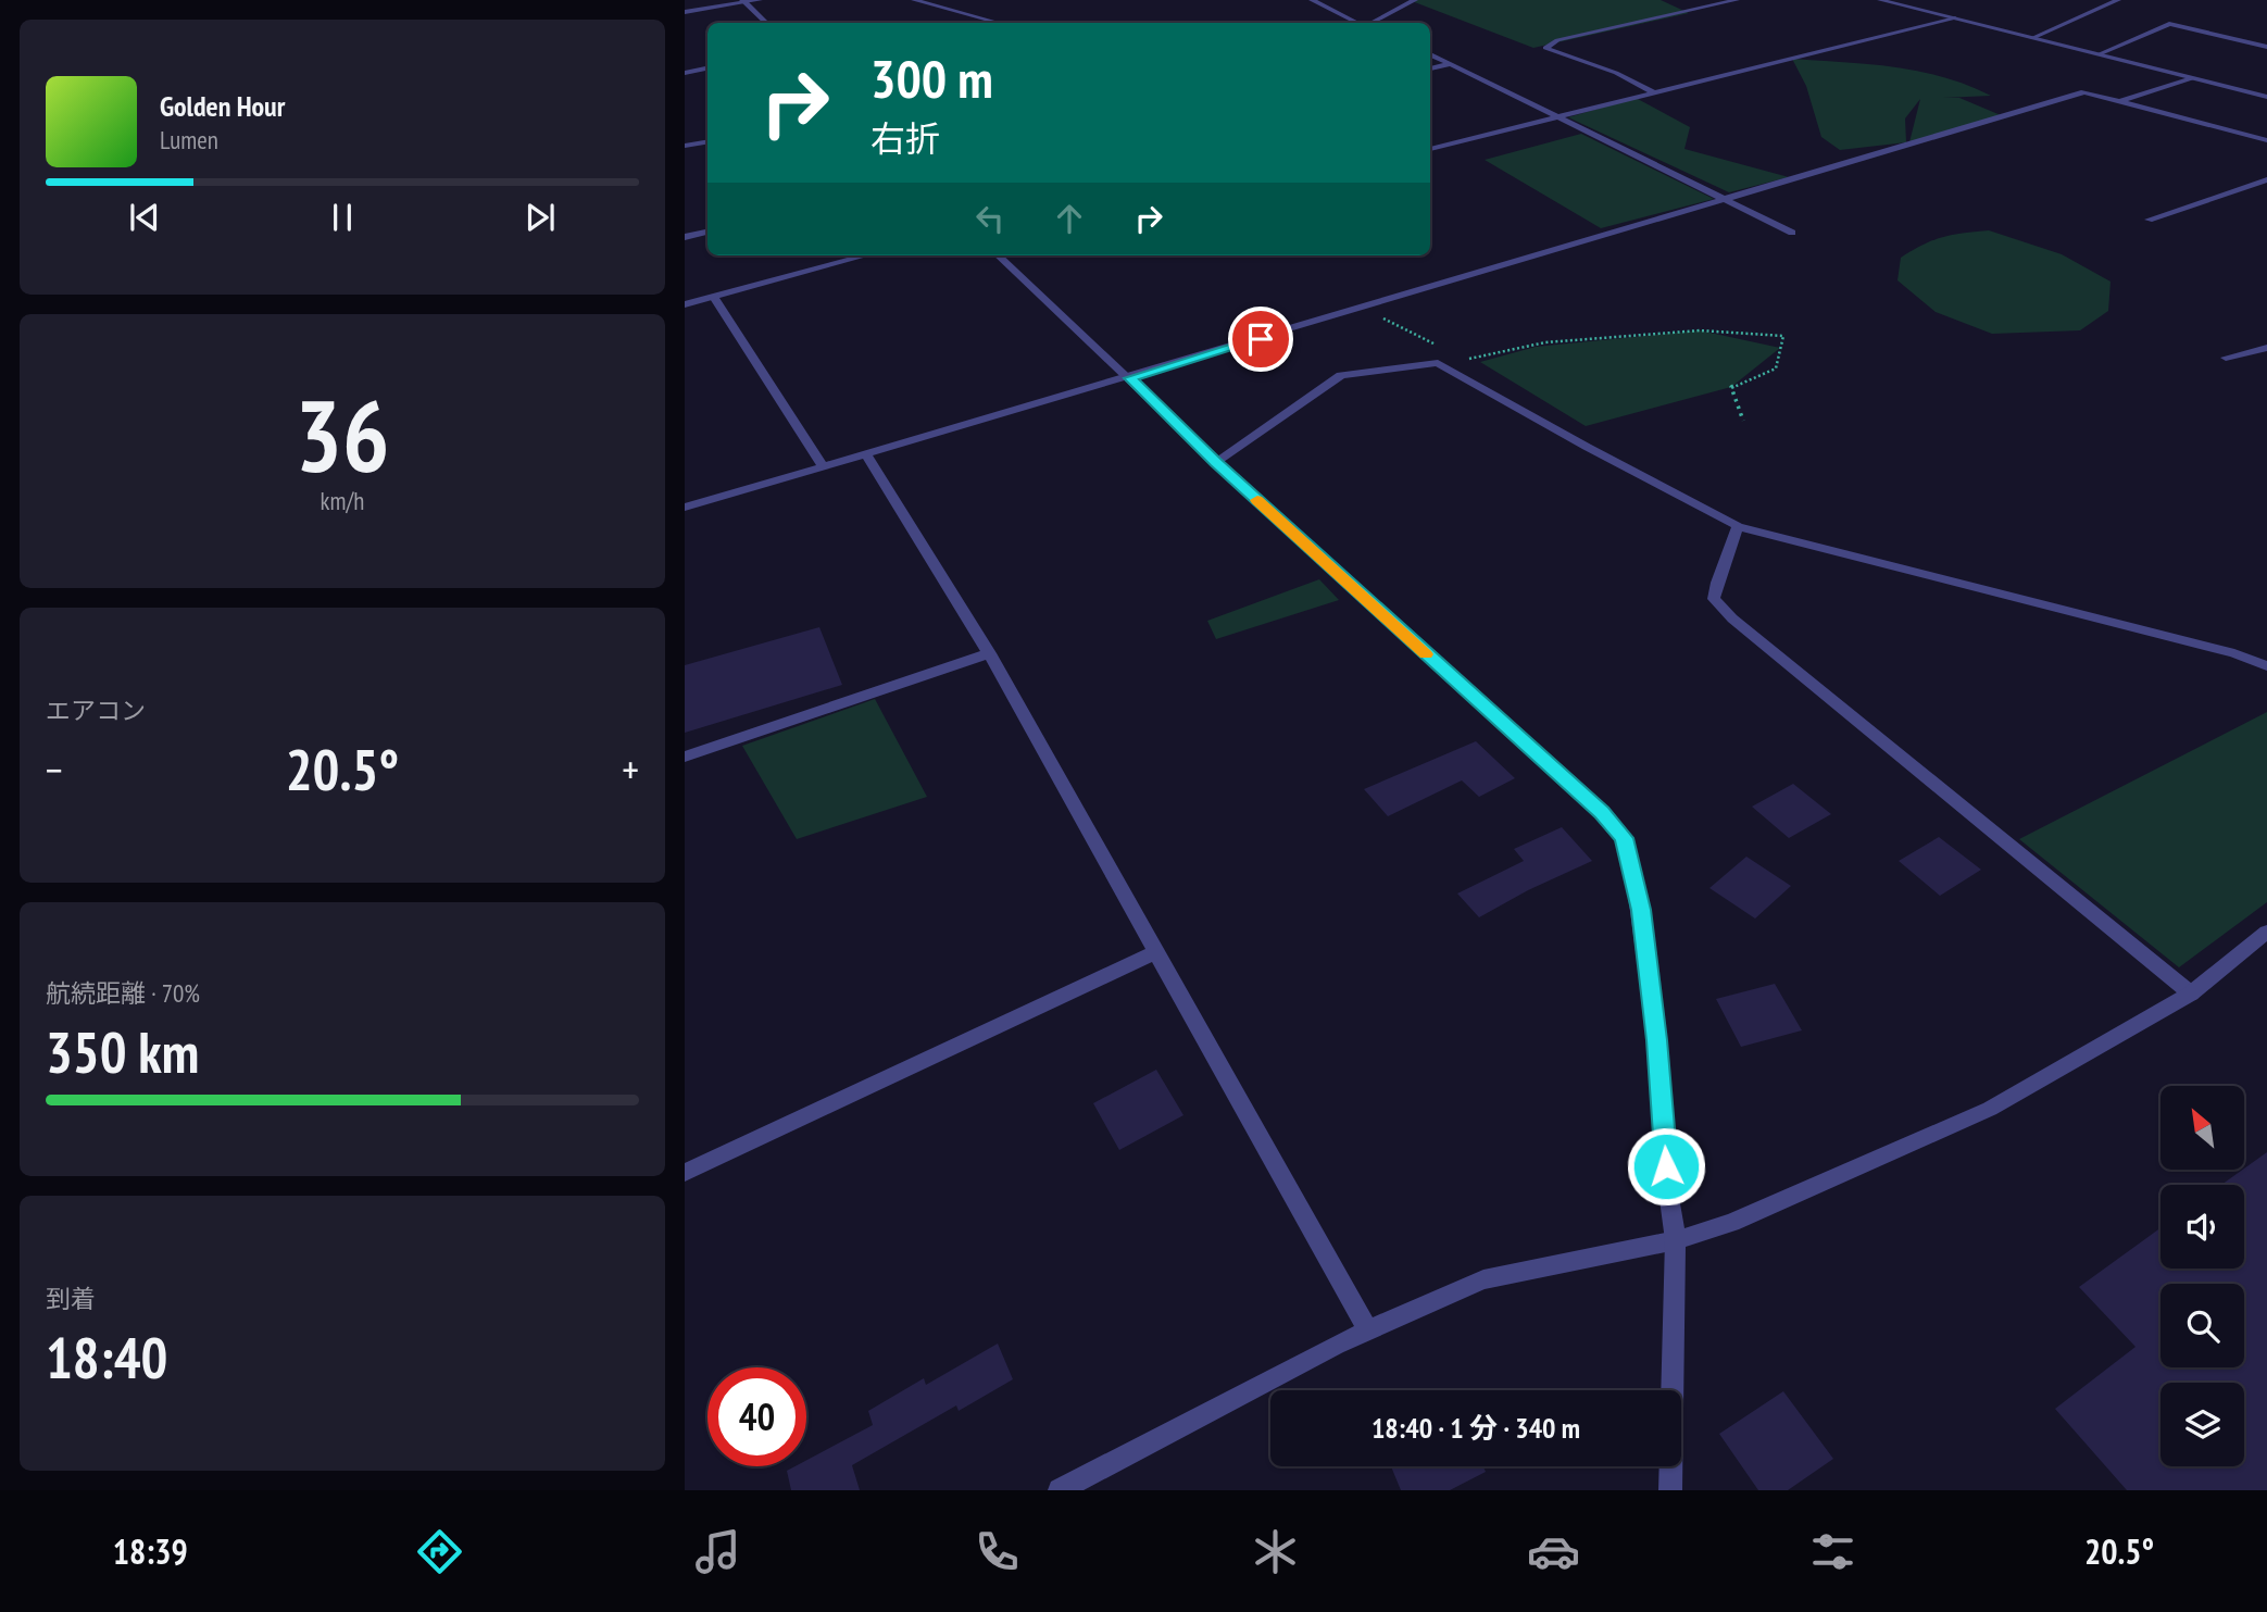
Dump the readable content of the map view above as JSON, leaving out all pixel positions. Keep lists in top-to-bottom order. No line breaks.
{"north":"top left","page":{"turn":["300 m","右折"],"song":["Golden Hour","Lumen"],"tile":[["36","km/h"],"エアコン",["航続距離 · 70%","350 km"],["到着","18:40"]],"heat":["−","20.5°","+"],"limit":"40","trip":"18:40 · 1 分 · 340 m","tabs":["18:39","20.5°"]}}
